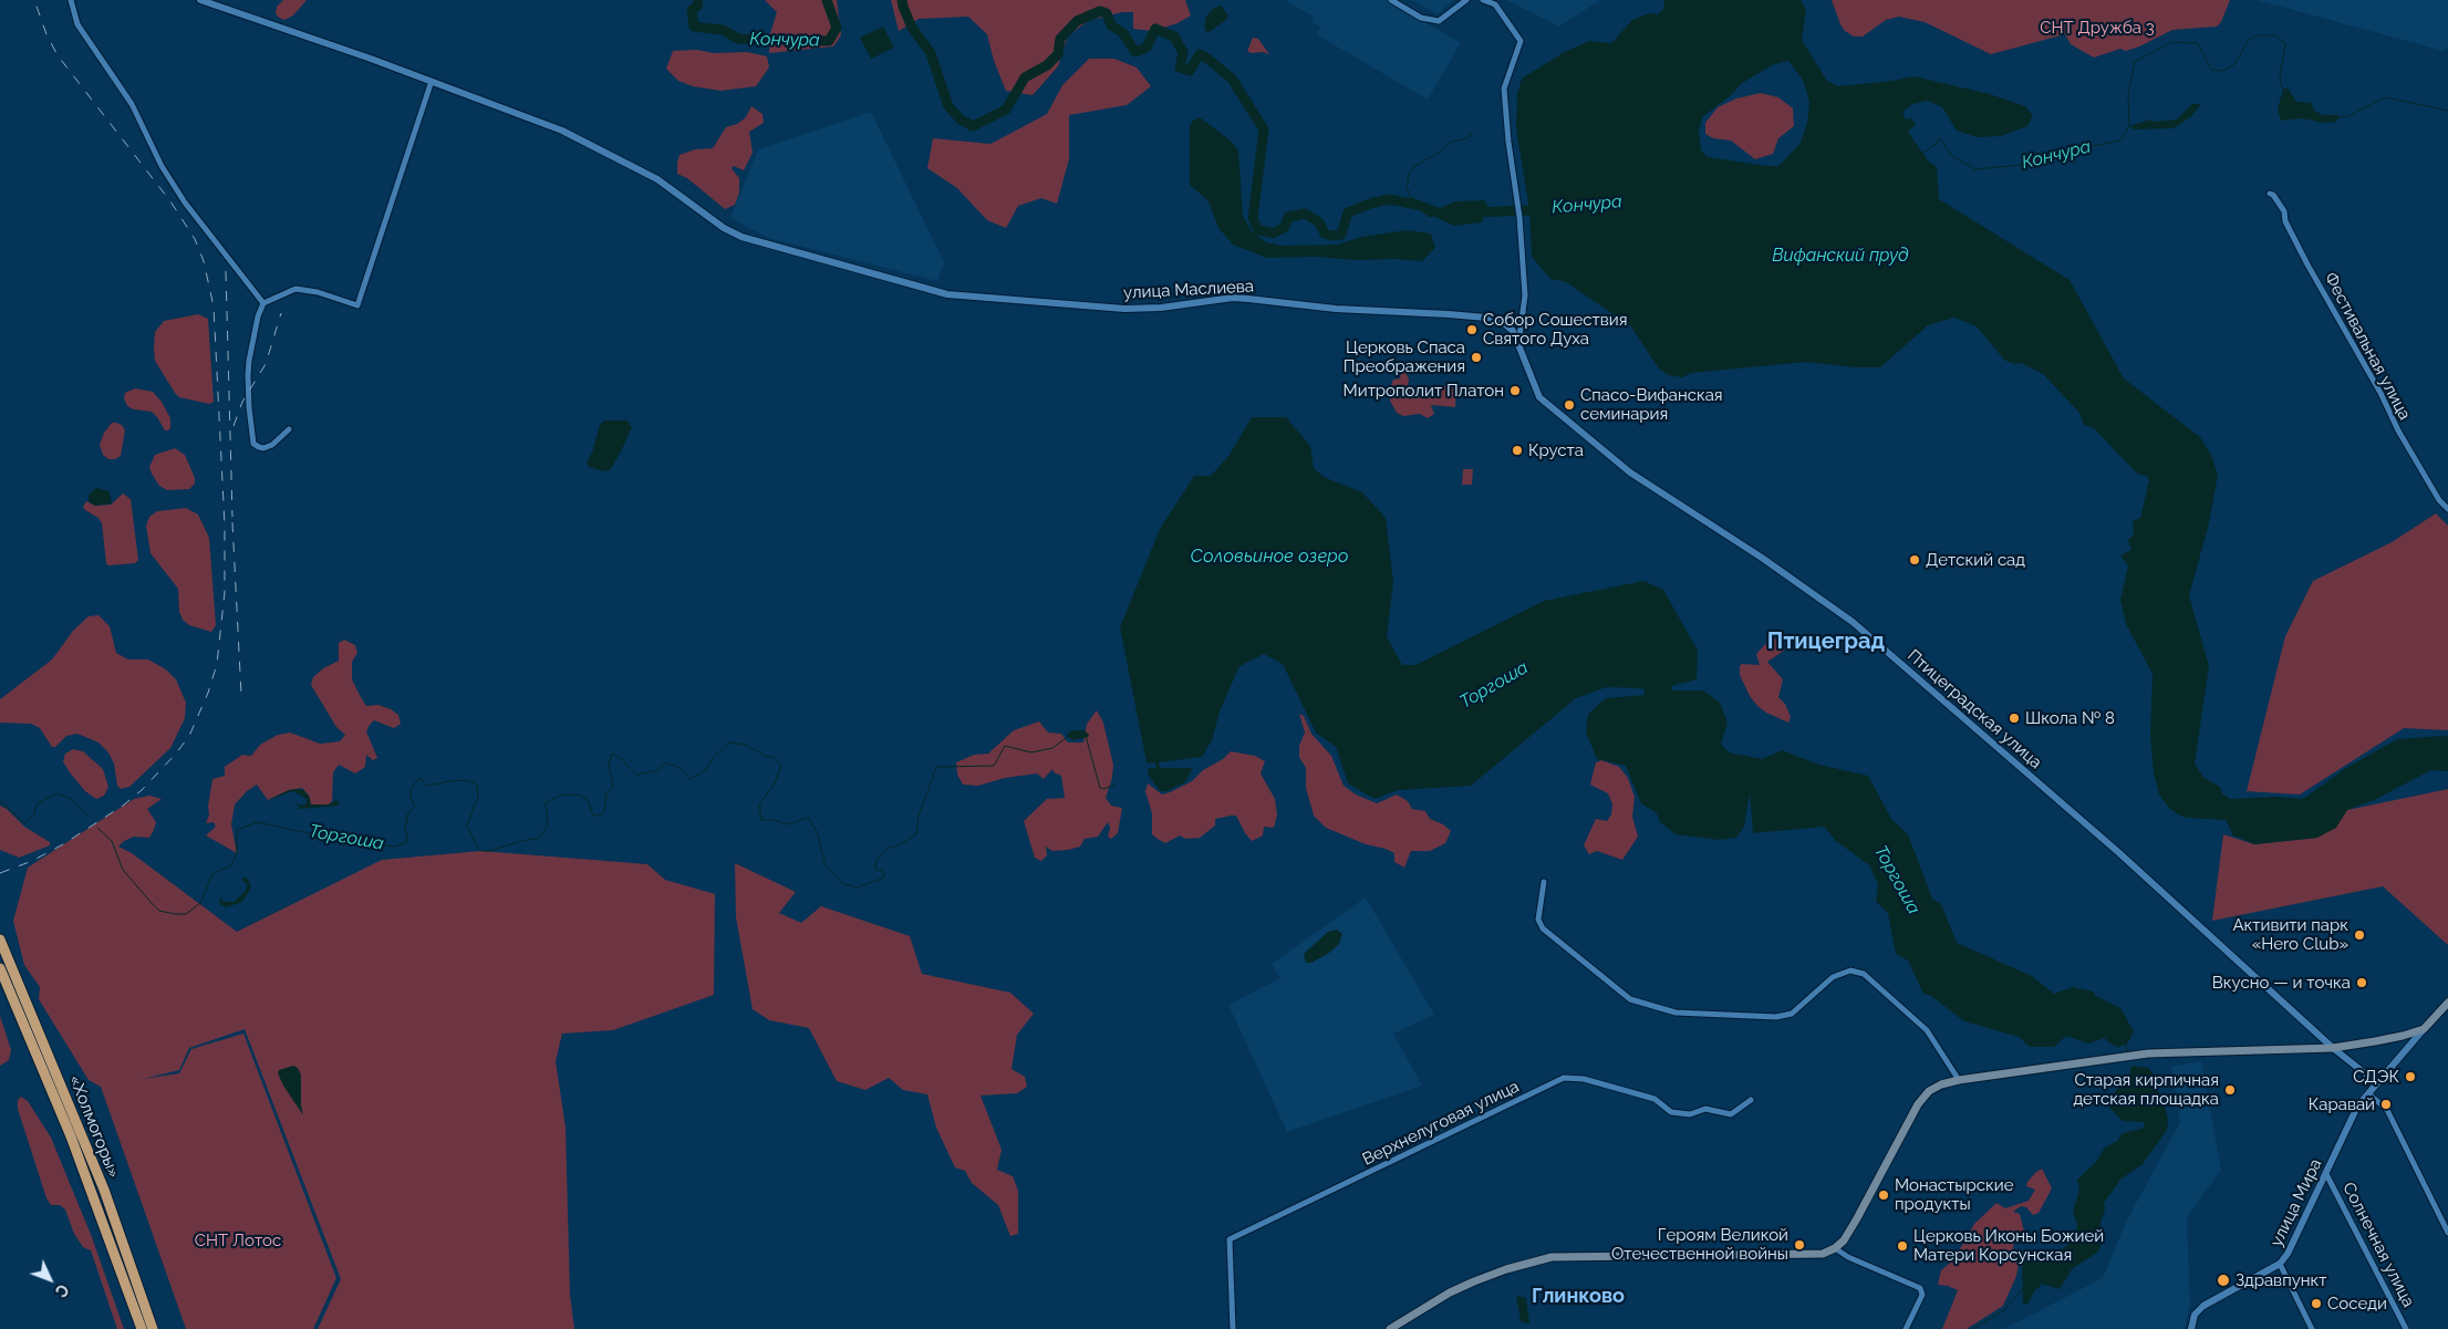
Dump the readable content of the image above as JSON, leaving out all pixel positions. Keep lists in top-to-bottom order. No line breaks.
{"streets":{"highway":["«Холмогоры»"],"street":["улица Маслиева","Фестивальная улица","Птицеградская улица","Верхнелуговая улица","улица Мира","Солнечная улица"]},"crossings":[["улица Маслиева","Птицеградская улица"],["Птицеградская улица","улица Мира"],["улица Мира","Солнечная улица"]],"districts":["Птицеград","Глинково"],"water":["Кончура","Вифанский пруд","Соловьиное озеро","Торгоша"],"parks":["СНТ Дружба 3","СНТ Лотос"],"places":["Собор Сошествия Святого Духа","Церковь Спаса Преображения","Митрополит Платон","Спасо-Вифанская семинария","Круста","Детский сад","Школа № 8","Активити парк «Hero Club»","Вкусно — и точка","СДЭК","Старая кирпичная детская площадка","Каравай","Монастырские продукты","Героям Великой Отечественной войны","Церковь Иконы Божией Матери Корсунская","Здравпункт","Соседи"],"north":"bottom right"}
